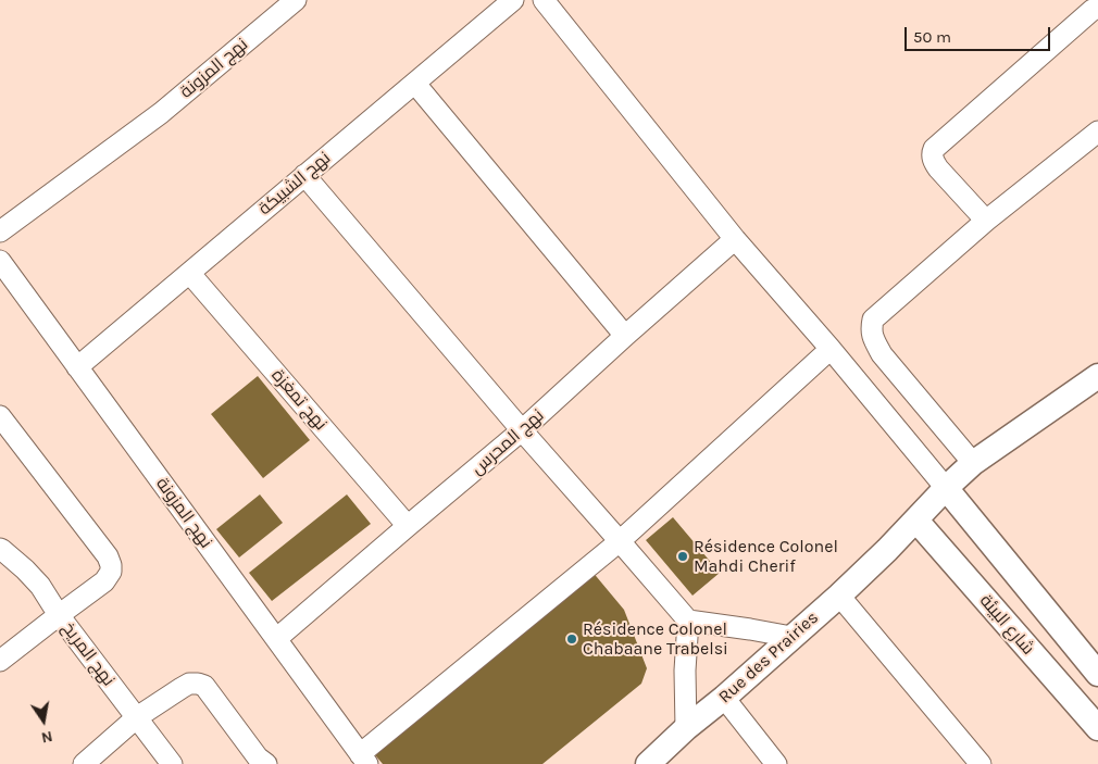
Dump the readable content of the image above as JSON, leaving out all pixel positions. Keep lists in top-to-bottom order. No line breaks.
{"streets":{"street":["نهج المزونة","نهج الشبيكة","نهج تمغزة","نهج المحرس","شارع البيئة","نهج المريخ","Rue des Prairies"]},"crossings":[["نهج المزونة","نهج الشبيكة"],["نهج المزونة","نهج المحرس"],["نهج الشبيكة","نهج تمغزة"],["نهج تمغزة","نهج المحرس"],["شارع البيئة","Rue des Prairies"]],"places":["Résidence Colonel Mahdi Cherif","Résidence Colonel Chabaane Trabelsi"],"scale_bar":"50 m","north":"bottom"}
